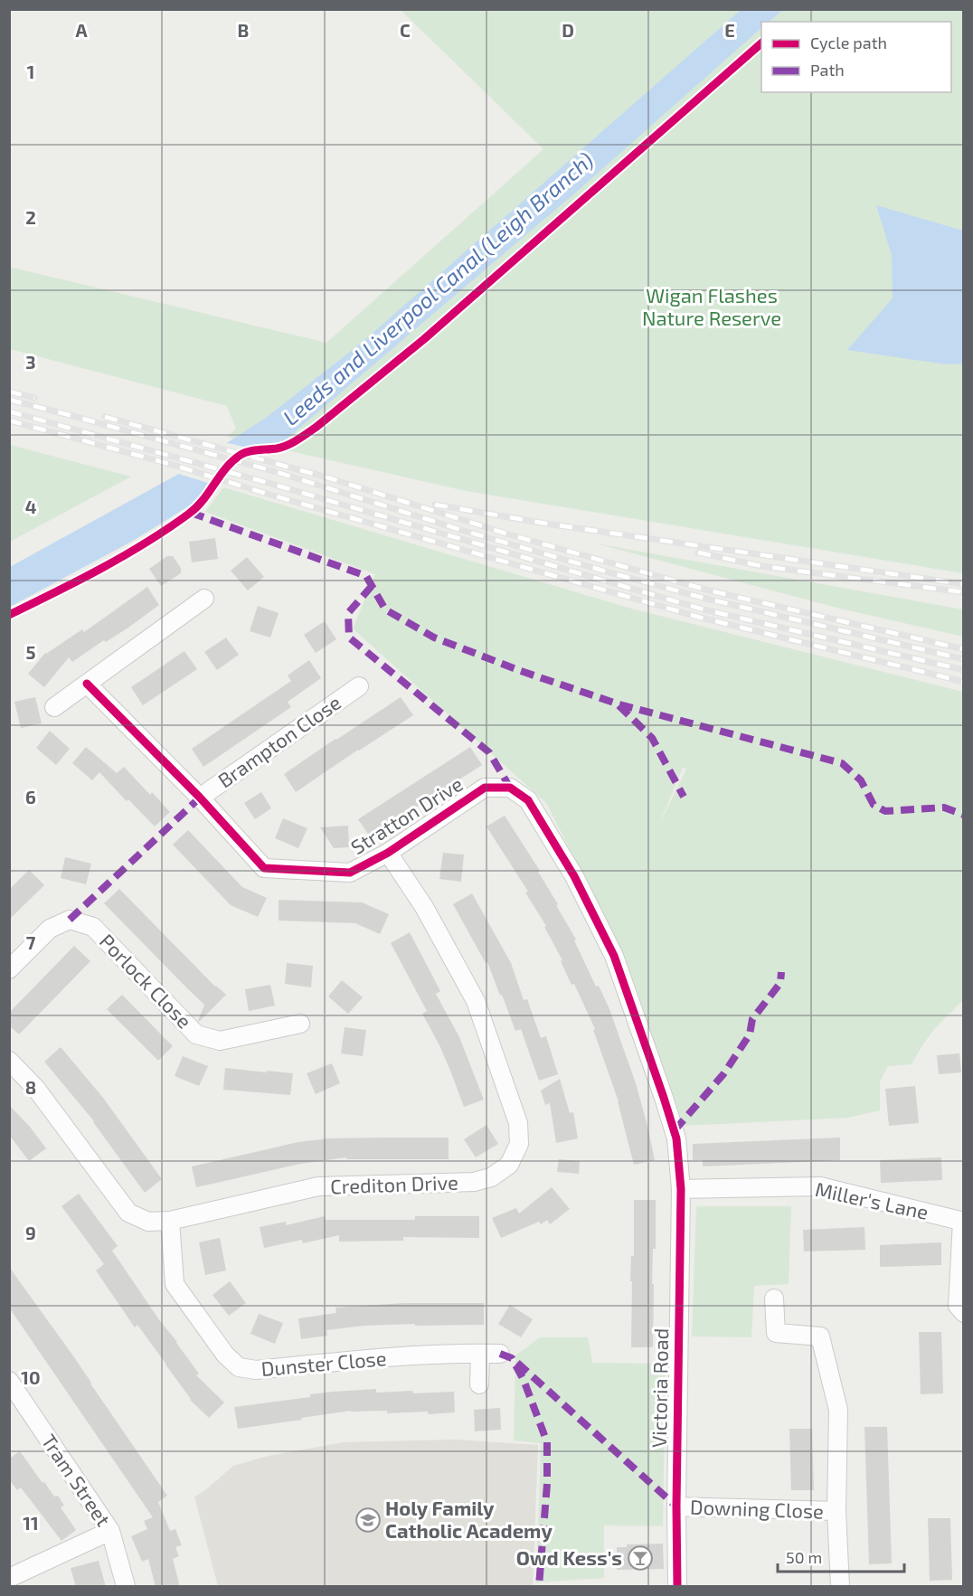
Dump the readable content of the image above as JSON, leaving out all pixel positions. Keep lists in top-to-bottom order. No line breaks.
{"streets":{"street":["Brampton Close","Stratton Drive","Porlock Close","Crediton Drive","Miller's Lane","Dunster Close","Victoria Road","Tram Street","Downing Close"]},"crossings":[["Brampton Close","Stratton Drive"],["Stratton Drive","Crediton Drive"],["Stratton Drive","Miller's Lane"],["Stratton Drive","Victoria Road"],["Crediton Drive","Dunster Close"],["Miller's Lane","Victoria Road"],["Victoria Road","Downing Close"]],"water":["Leeds and Liverpool Canal (Leigh Branch)"],"parks":["Wigan Flashes Nature Reserve"],"places":{"school or university":["Holy Family Catholic Academy"],"bar":["Owd Kess's"]},"legend":["Cycle path","Path"],"scale_bar":"50 m","grid":{"columns":["A","B","C","D","E"],"rows":["1","2","3","4","5","6","7","8","9","10","11"]}}
